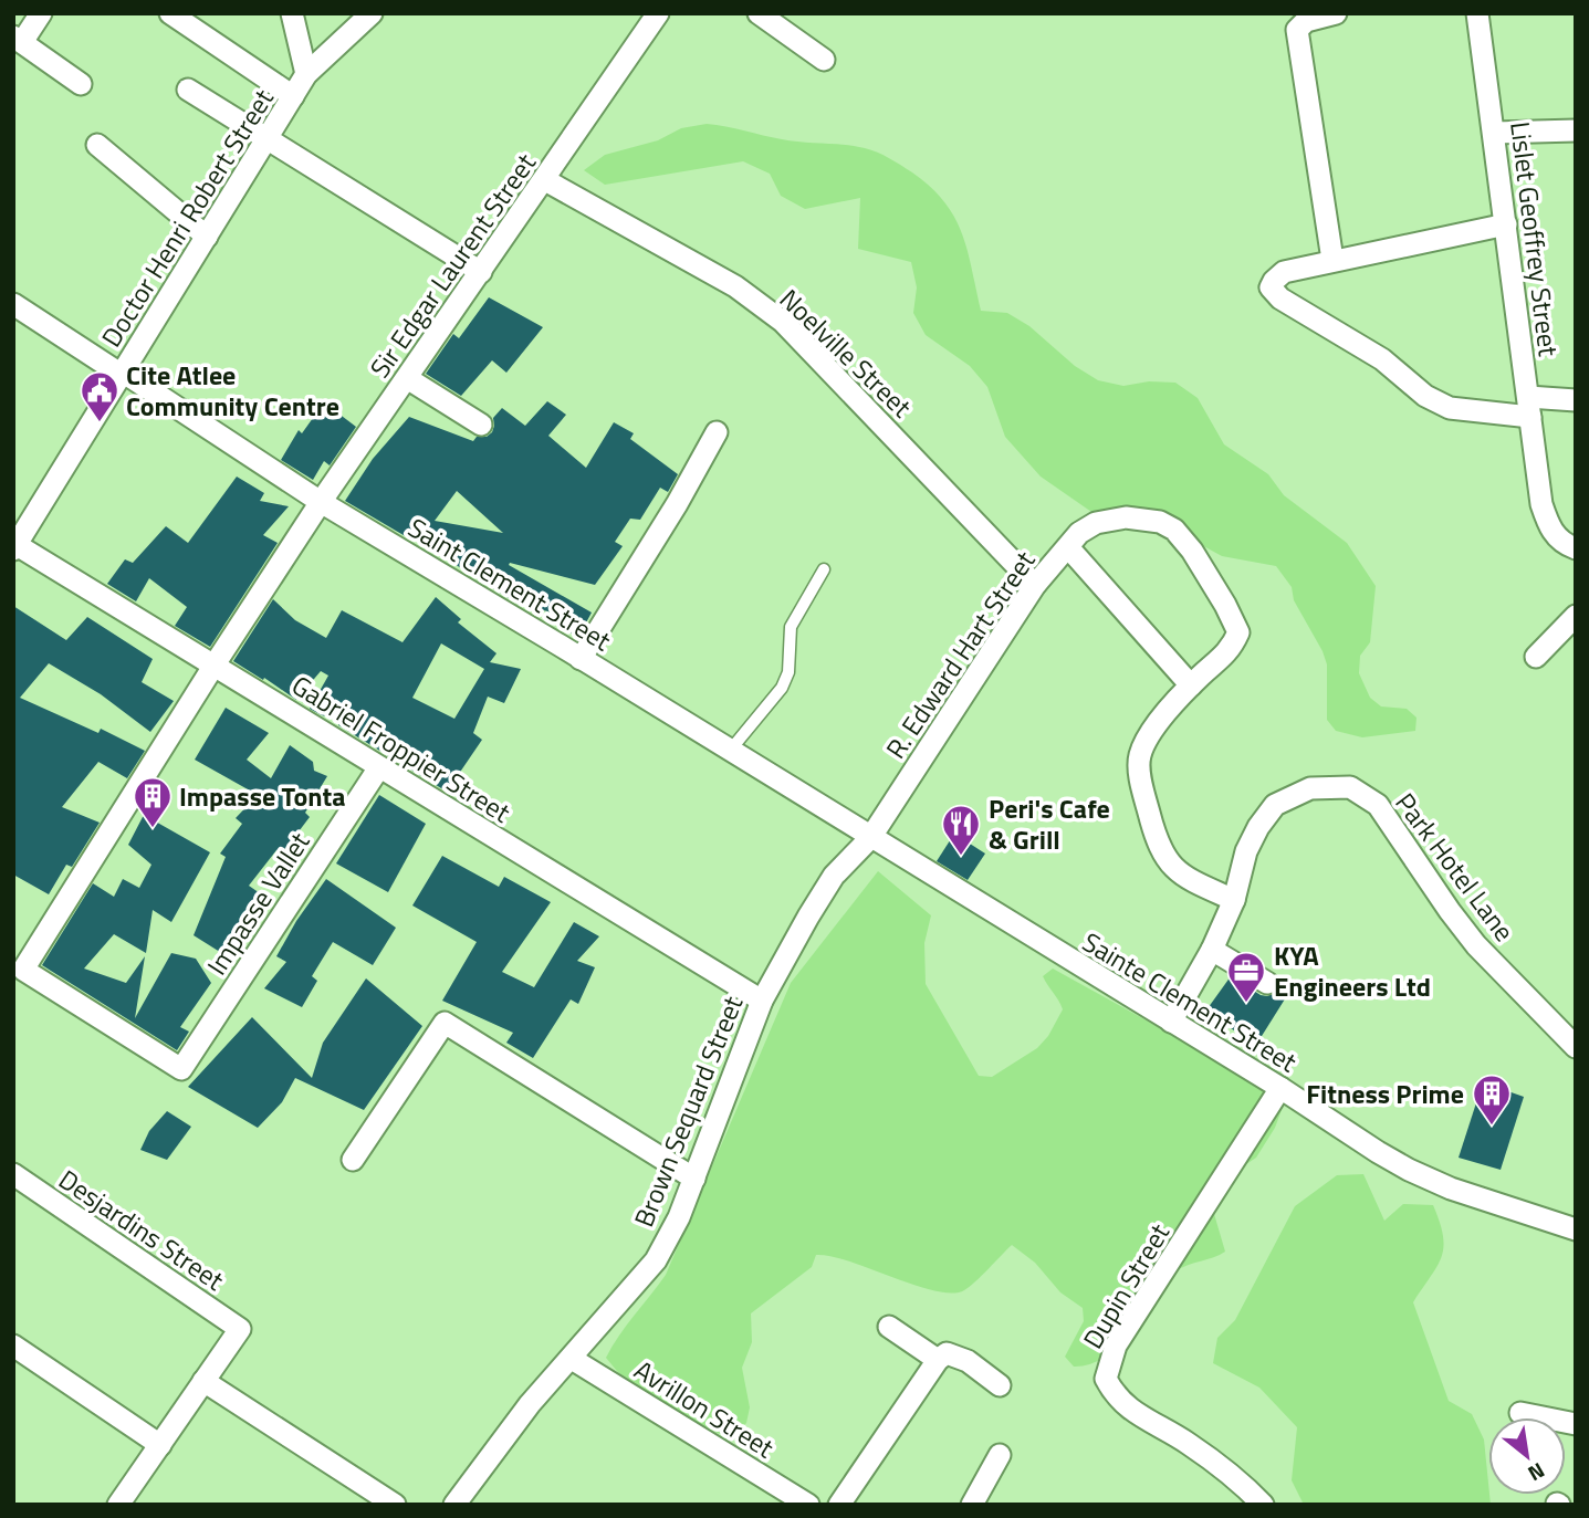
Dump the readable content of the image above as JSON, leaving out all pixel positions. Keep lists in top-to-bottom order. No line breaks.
{"streets":{"street":["Doctor Henri Robert Street","Lislet Geoffrey Street","Sir Edgar Laurent Street","Noelville Street","Saint Clement Street","R. Edward Hart Street","Gabriel Froppier Street","Park Hotel Lane","Impasse Vallet","Sainte Clement Street","Brown Sequard Street","Desjardins Street","Dupin Street","Avrillon Street"]},"crossings":[["Doctor Henri Robert Street","Saint Clement Street"],["Doctor Henri Robert Street","Gabriel Froppier Street"],["Sir Edgar Laurent Street","Noelville Street"],["Sir Edgar Laurent Street","Saint Clement Street"],["Sir Edgar Laurent Street","Gabriel Froppier Street"],["Sir Edgar Laurent Street","Impasse Vallet"],["Noelville Street","R. Edward Hart Street"],["Saint Clement Street","R. Edward Hart Street"],["Saint Clement Street","Sainte Clement Street"],["Saint Clement Street","Brown Sequard Street"],["R. Edward Hart Street","Sainte Clement Street"],["R. Edward Hart Street","Brown Sequard Street"],["Gabriel Froppier Street","Impasse Vallet"],["Gabriel Froppier Street","Brown Sequard Street"],["Park Hotel Lane","Sainte Clement Street"],["Sainte Clement Street","Brown Sequard Street"],["Sainte Clement Street","Dupin Street"],["Brown Sequard Street","Avrillon Street"]],"places":{"public building":["Cite Atlee Community Centre"],"building":["Impasse Tonta","Fitness Prime"],"restaurant":["Peri's Cafe & Grill"],"office":["KYA Engineers Ltd"]},"north":"bottom right"}
